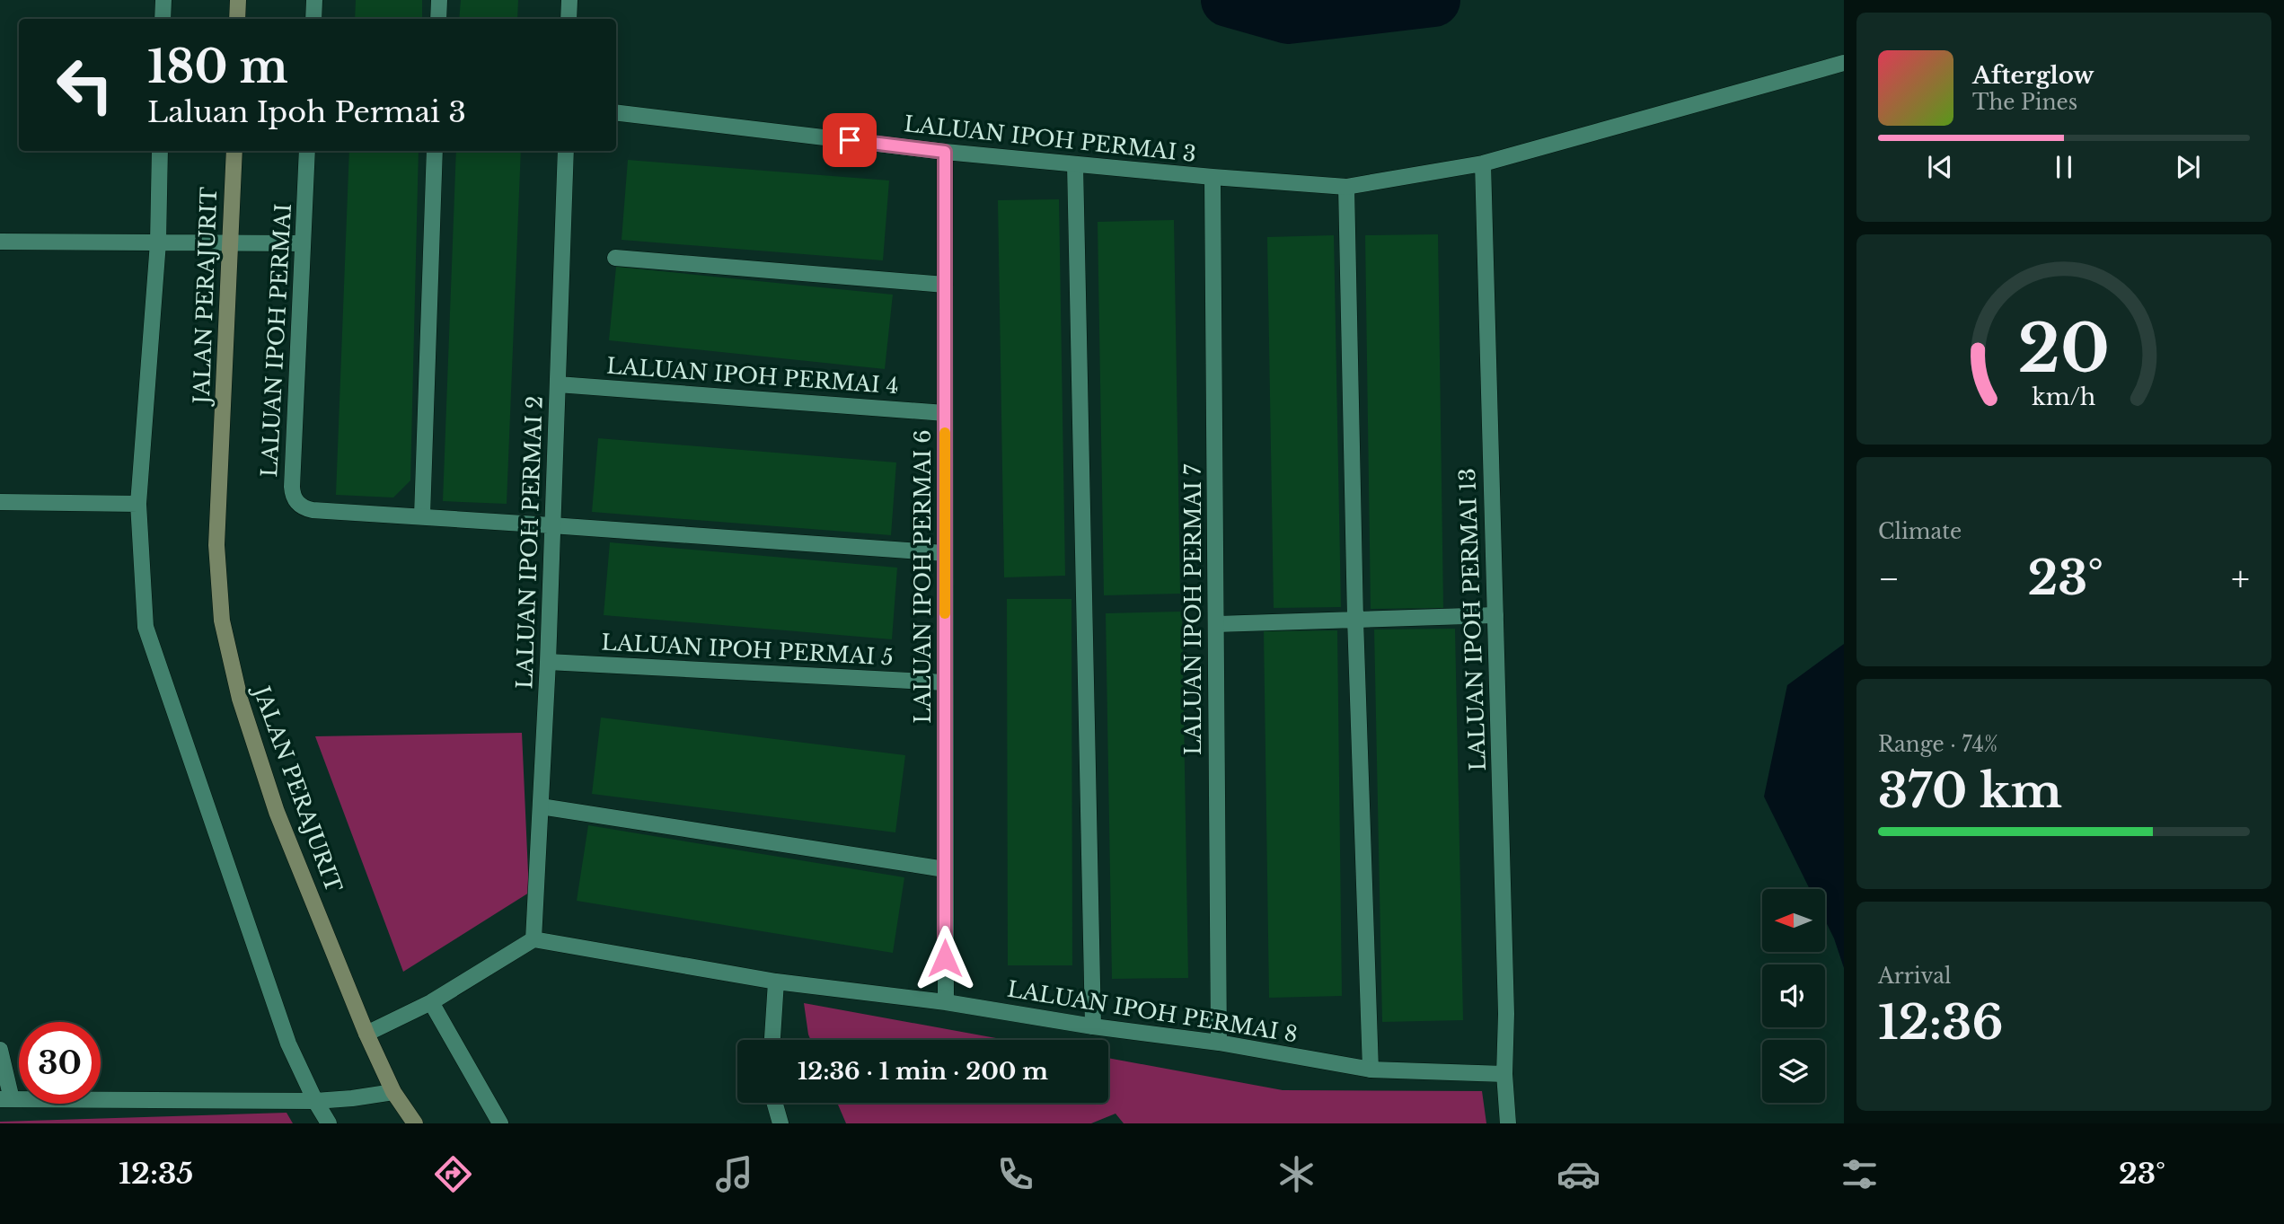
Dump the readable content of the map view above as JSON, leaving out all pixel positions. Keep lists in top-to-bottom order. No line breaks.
{"streets":{"street":["LALUAN IPOH PERMAI 3","JALAN PERAJURIT","LALUAN IPOH PERMAI","LALUAN IPOH PERMAI 4","LALUAN IPOH PERMAI 2","LALUAN IPOH PERMAI 6","LALUAN IPOH PERMAI 7","LALUAN IPOH PERMAI 13","LALUAN IPOH PERMAI 5","LALUAN IPOH PERMAI 8"]},"crossings":[["LALUAN IPOH PERMAI 3","LALUAN IPOH PERMAI 6"],["LALUAN IPOH PERMAI 3","LALUAN IPOH PERMAI 7"],["LALUAN IPOH PERMAI 3","LALUAN IPOH PERMAI 13"],["LALUAN IPOH PERMAI","LALUAN IPOH PERMAI 2"],["LALUAN IPOH PERMAI","LALUAN IPOH PERMAI 6"],["LALUAN IPOH PERMAI 4","LALUAN IPOH PERMAI 2"],["LALUAN IPOH PERMAI 4","LALUAN IPOH PERMAI 6"],["LALUAN IPOH PERMAI 2","LALUAN IPOH PERMAI 5"],["LALUAN IPOH PERMAI 2","LALUAN IPOH PERMAI 8"],["LALUAN IPOH PERMAI 6","LALUAN IPOH PERMAI 5"],["LALUAN IPOH PERMAI 6","LALUAN IPOH PERMAI 8"],["LALUAN IPOH PERMAI 7","LALUAN IPOH PERMAI 8"],["LALUAN IPOH PERMAI 13","LALUAN IPOH PERMAI 8"]],"north":"left","page":{"turn":["180 m","Laluan Ipoh Permai 3"],"song":["Afterglow","The Pines"],"tile":["Climate",["Range · 74%","370 km"],["Arrival","12:36"]],"heat":["−","23°","+"],"limit":"30","trip":"12:36 · 1 min · 200 m","tabs":["12:35","23°"],"gauge":["20","km/h"]}}
